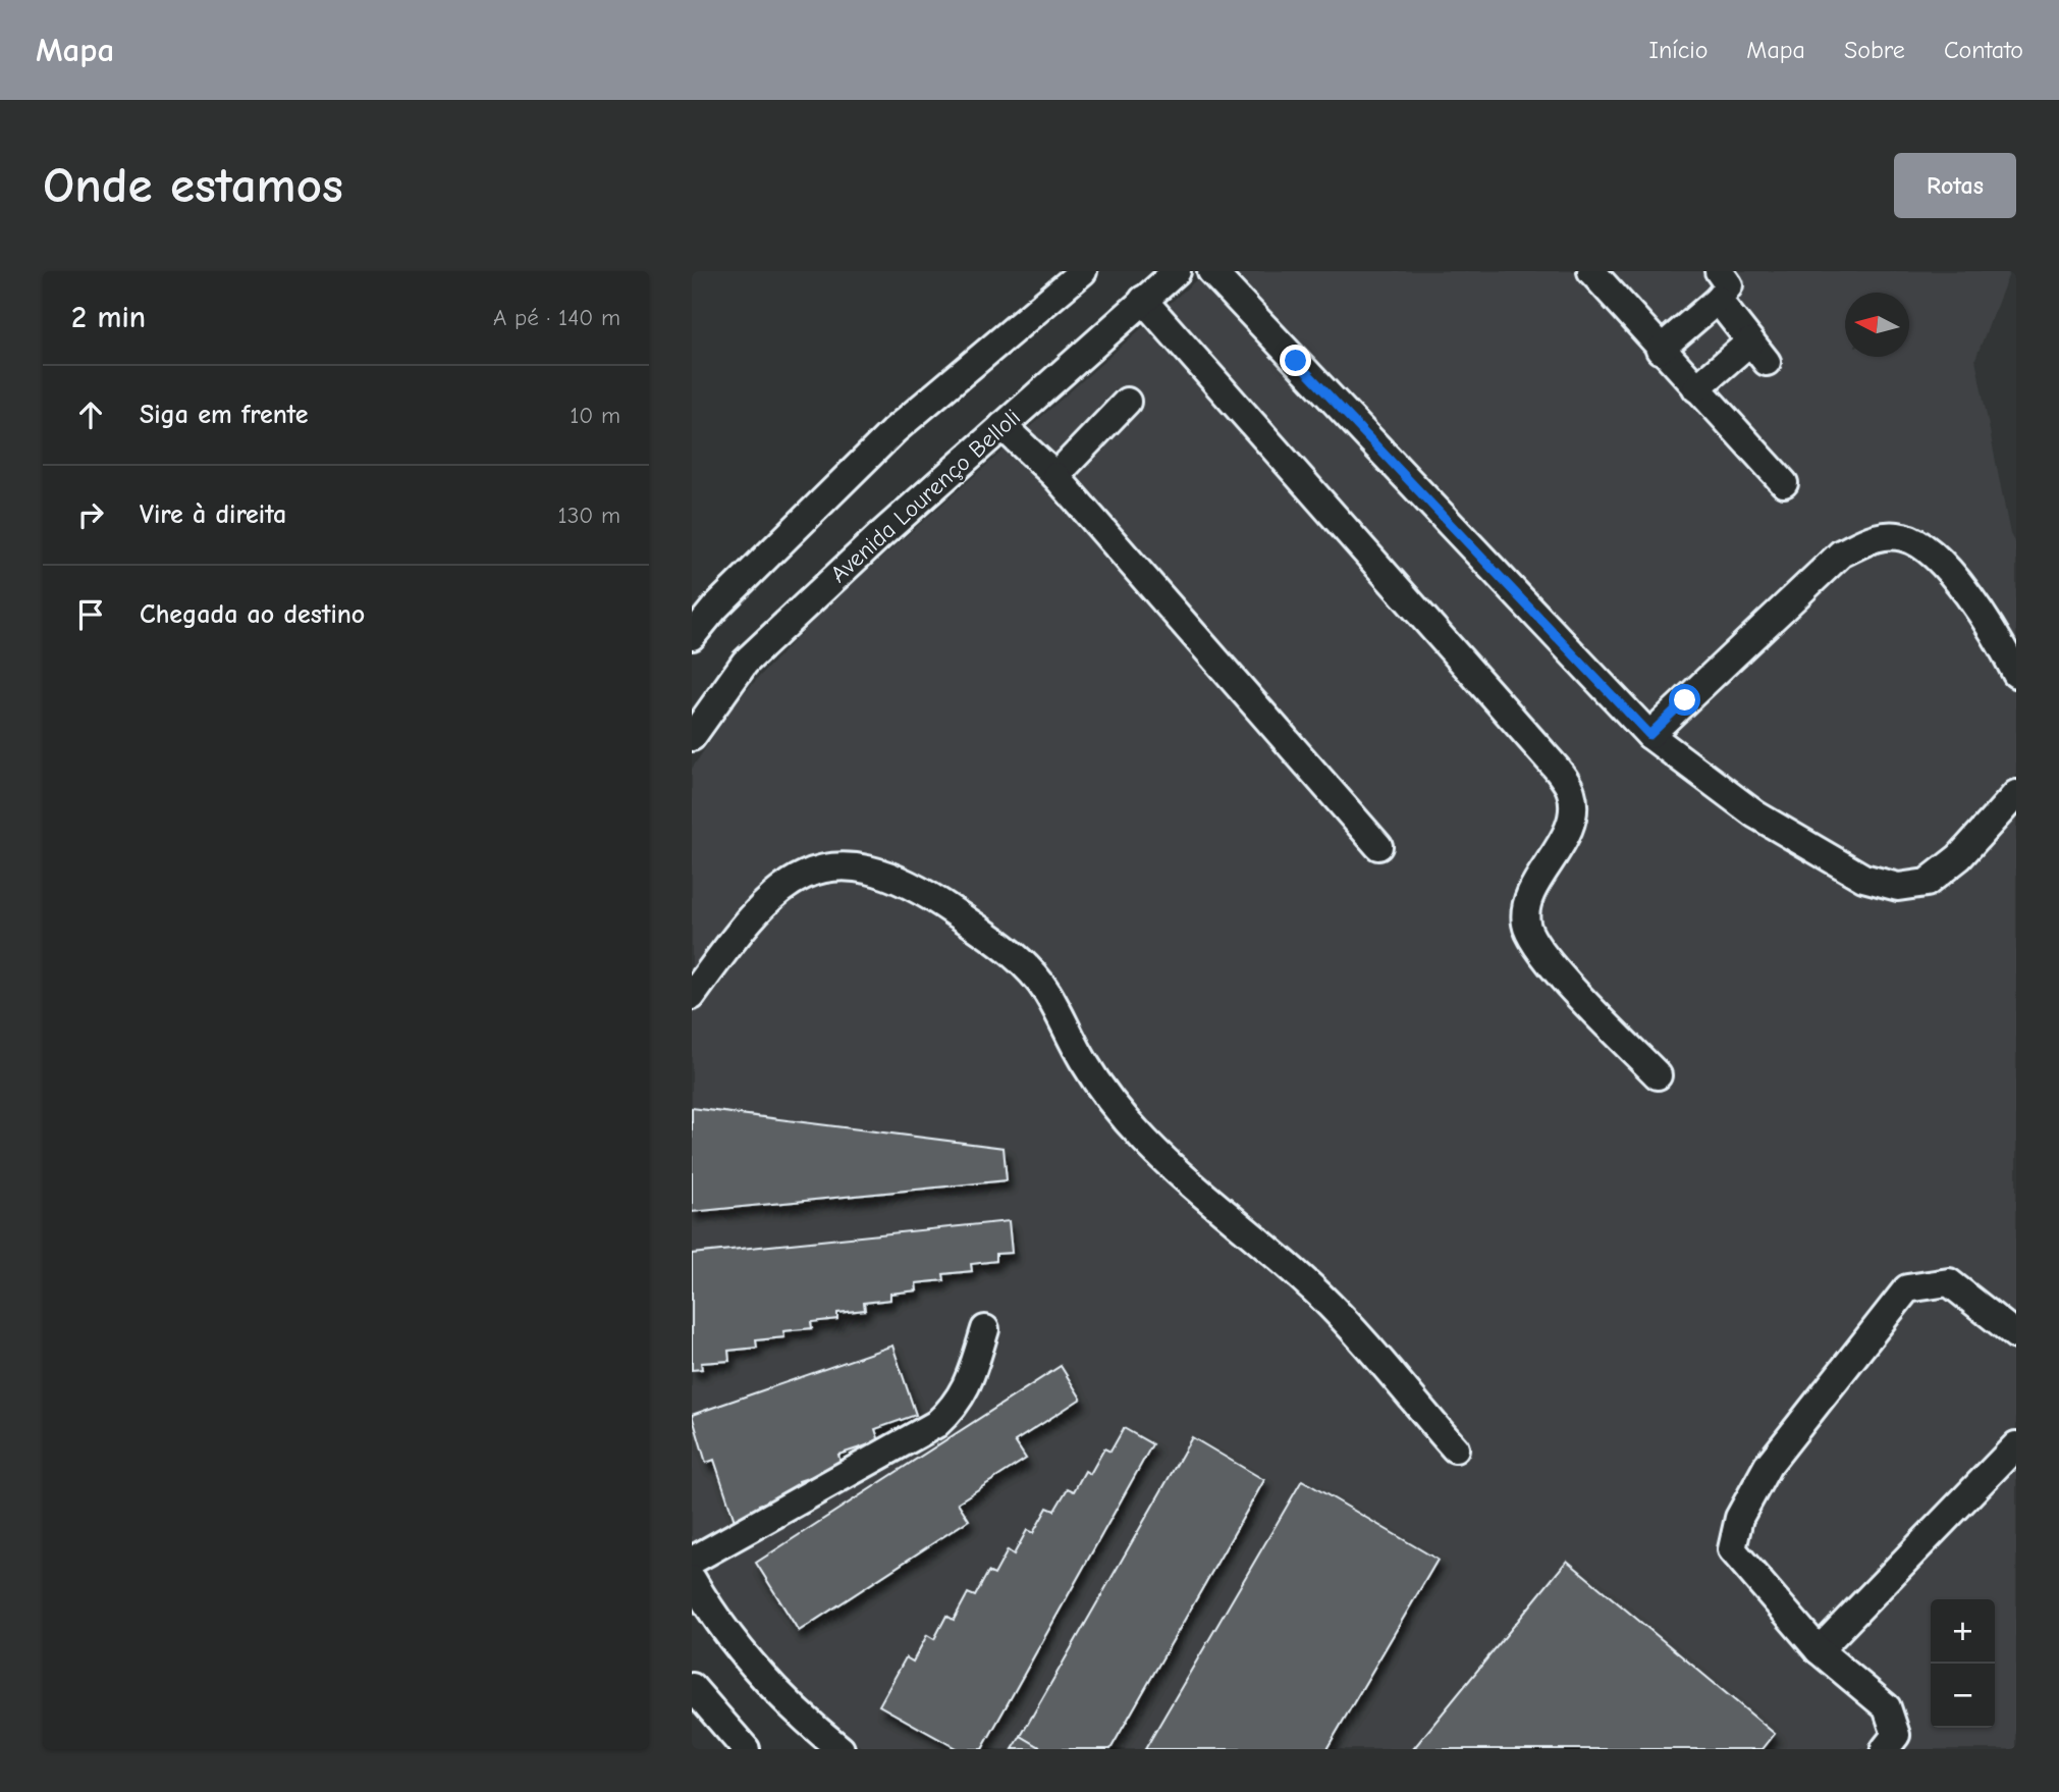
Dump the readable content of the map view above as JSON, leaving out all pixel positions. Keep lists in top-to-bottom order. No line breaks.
{"streets":{"street":["Avenida Lourenço Belloli"]},"north":"left","page":{"header":"Mapa","nav":["Início","Mapa","Sobre","Contato"],"buttons":"Rotas","title":"Onde estamos","heading":["2 min","A pé · 140 m"],"list":[["Siga em frente","10 m"],["Vire à direita","130 m"],"Chegada ao destino"],"map_buttons":["+","−"]}}
